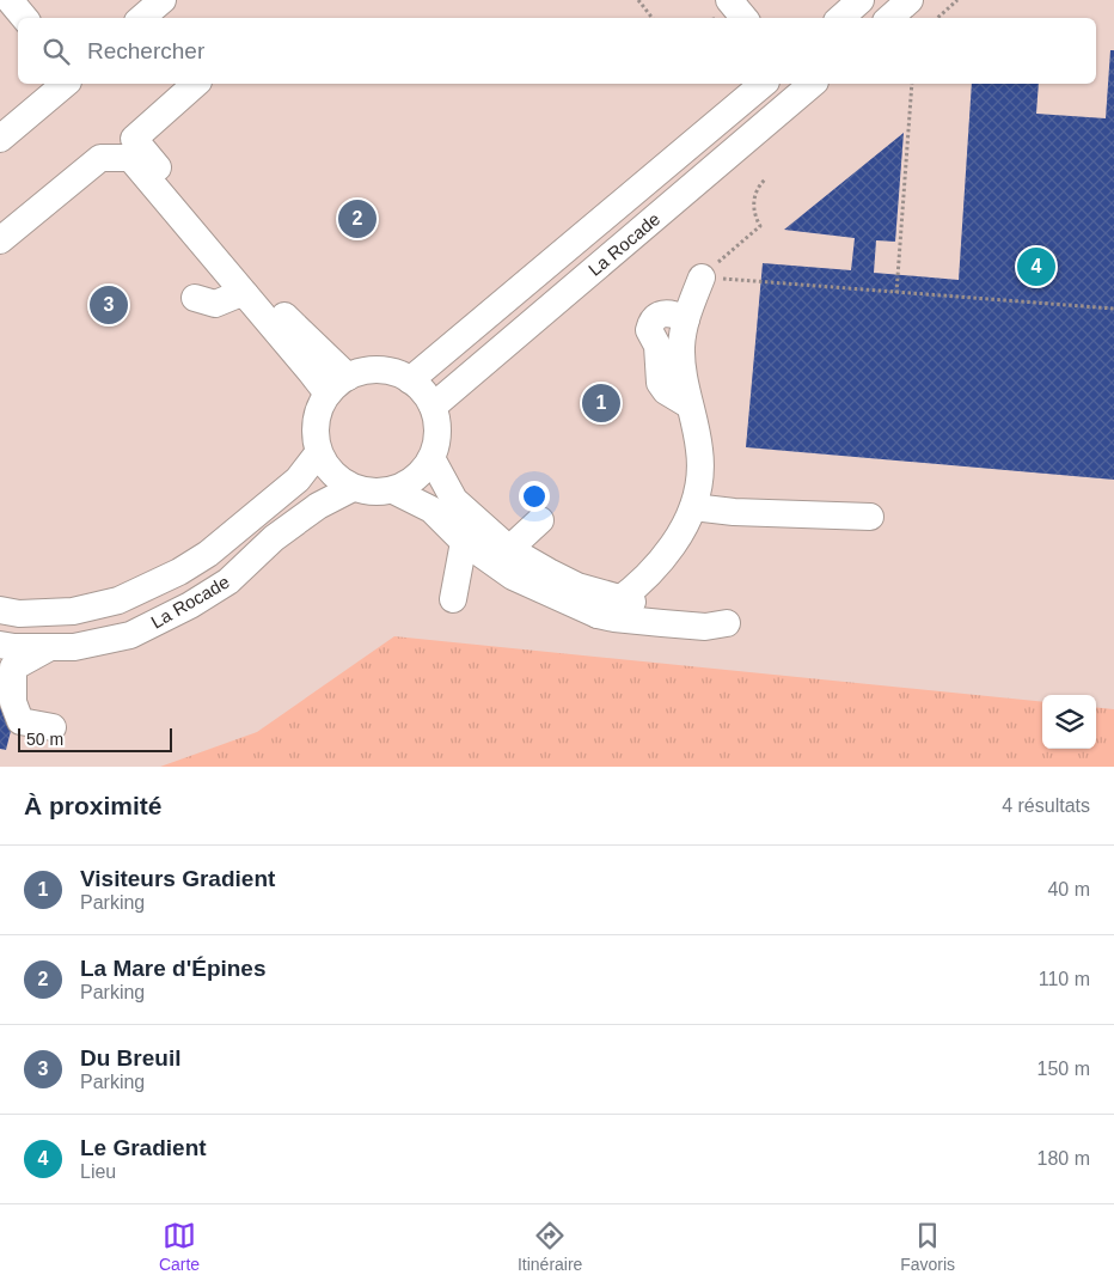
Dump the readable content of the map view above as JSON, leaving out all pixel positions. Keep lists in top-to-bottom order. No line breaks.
{"streets":{"lane":["La Rocade"]},"scale_bar":"50 m","page":{"search":"Rechercher","pins":["2","4","3","1"],"scale":"50 m","heading":["À proximité","4 résultats"],"list":[{"mark":"1","name":"Visiteurs Gradient","note":"Parking","value":"40 m"},{"mark":"2","name":"La Mare d'Épines","note":"Parking","value":"110 m"},{"mark":"3","name":"Du Breuil","note":"Parking","value":"150 m"},{"mark":"4","name":"Le Gradient","note":"Lieu","value":"180 m"}],"nav":["Carte","Itinéraire","Favoris"]}}
